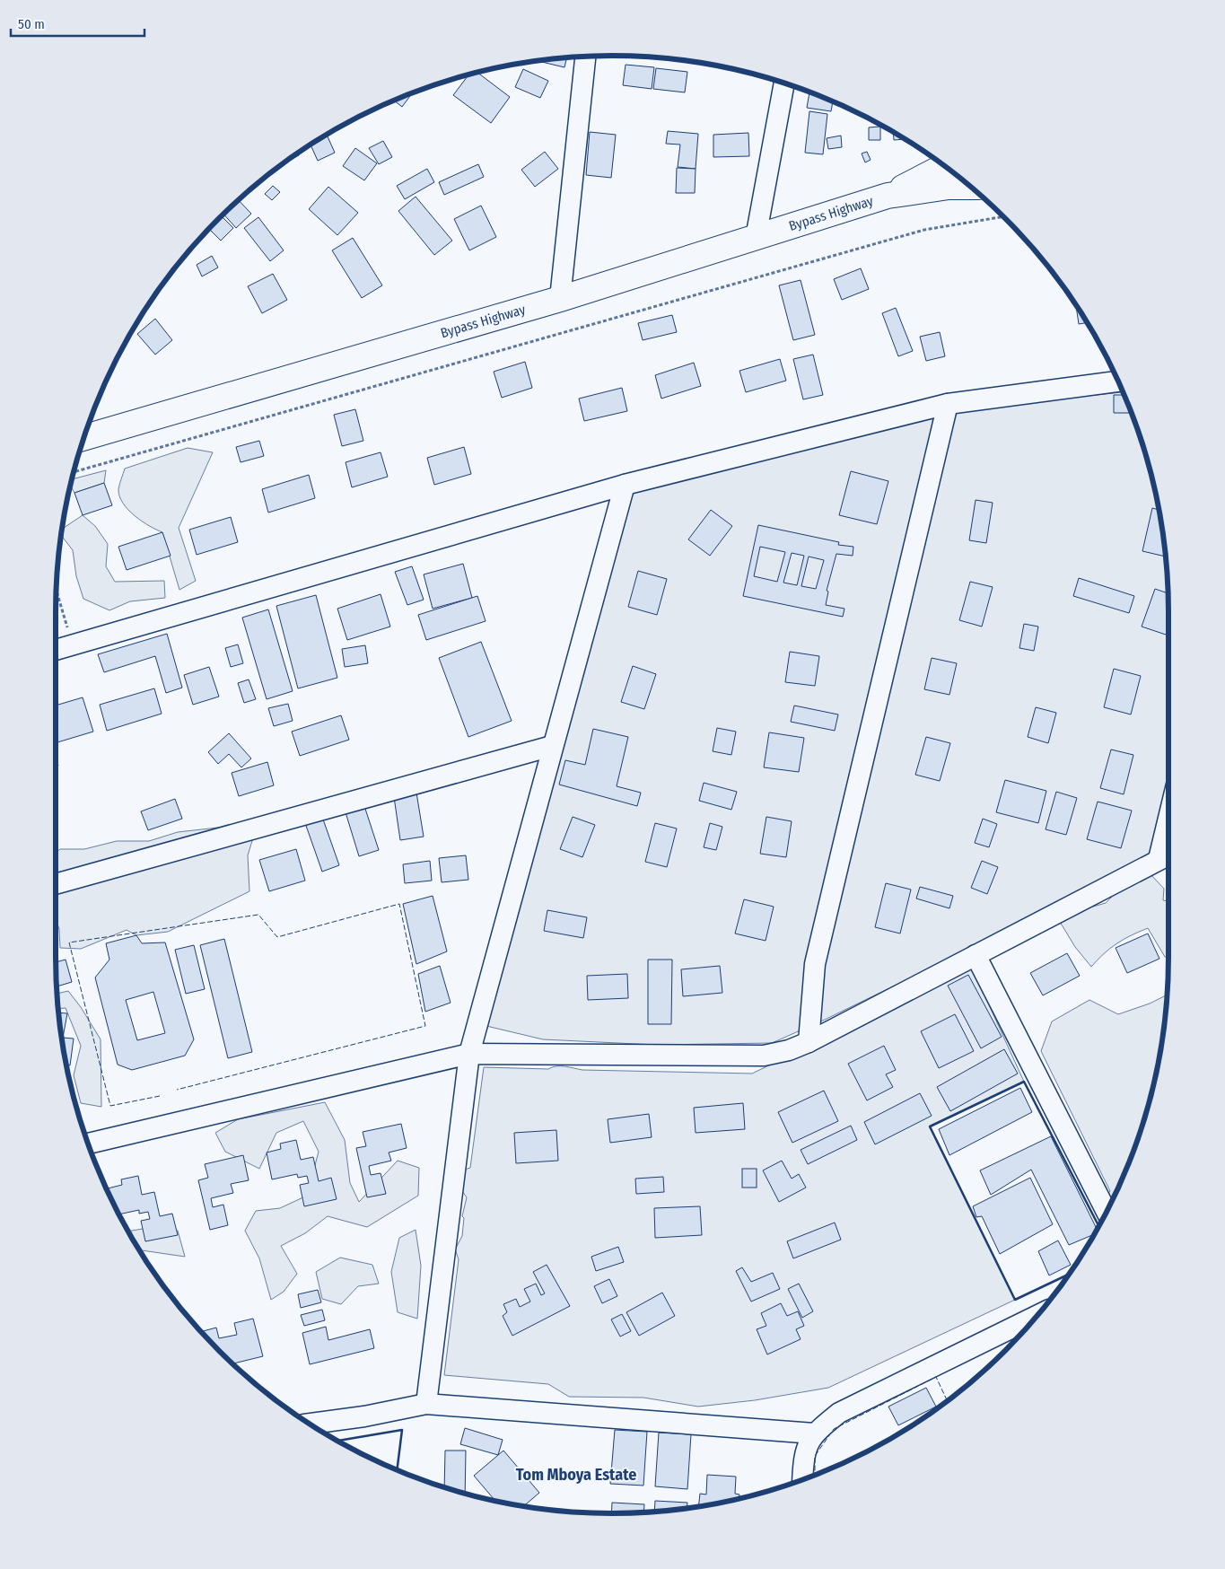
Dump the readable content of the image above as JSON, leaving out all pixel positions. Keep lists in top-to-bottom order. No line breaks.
{"streets":{"main road":["Bypass Highway"]},"districts":["Tom Mboya Estate"],"scale_bar":"50 m"}
